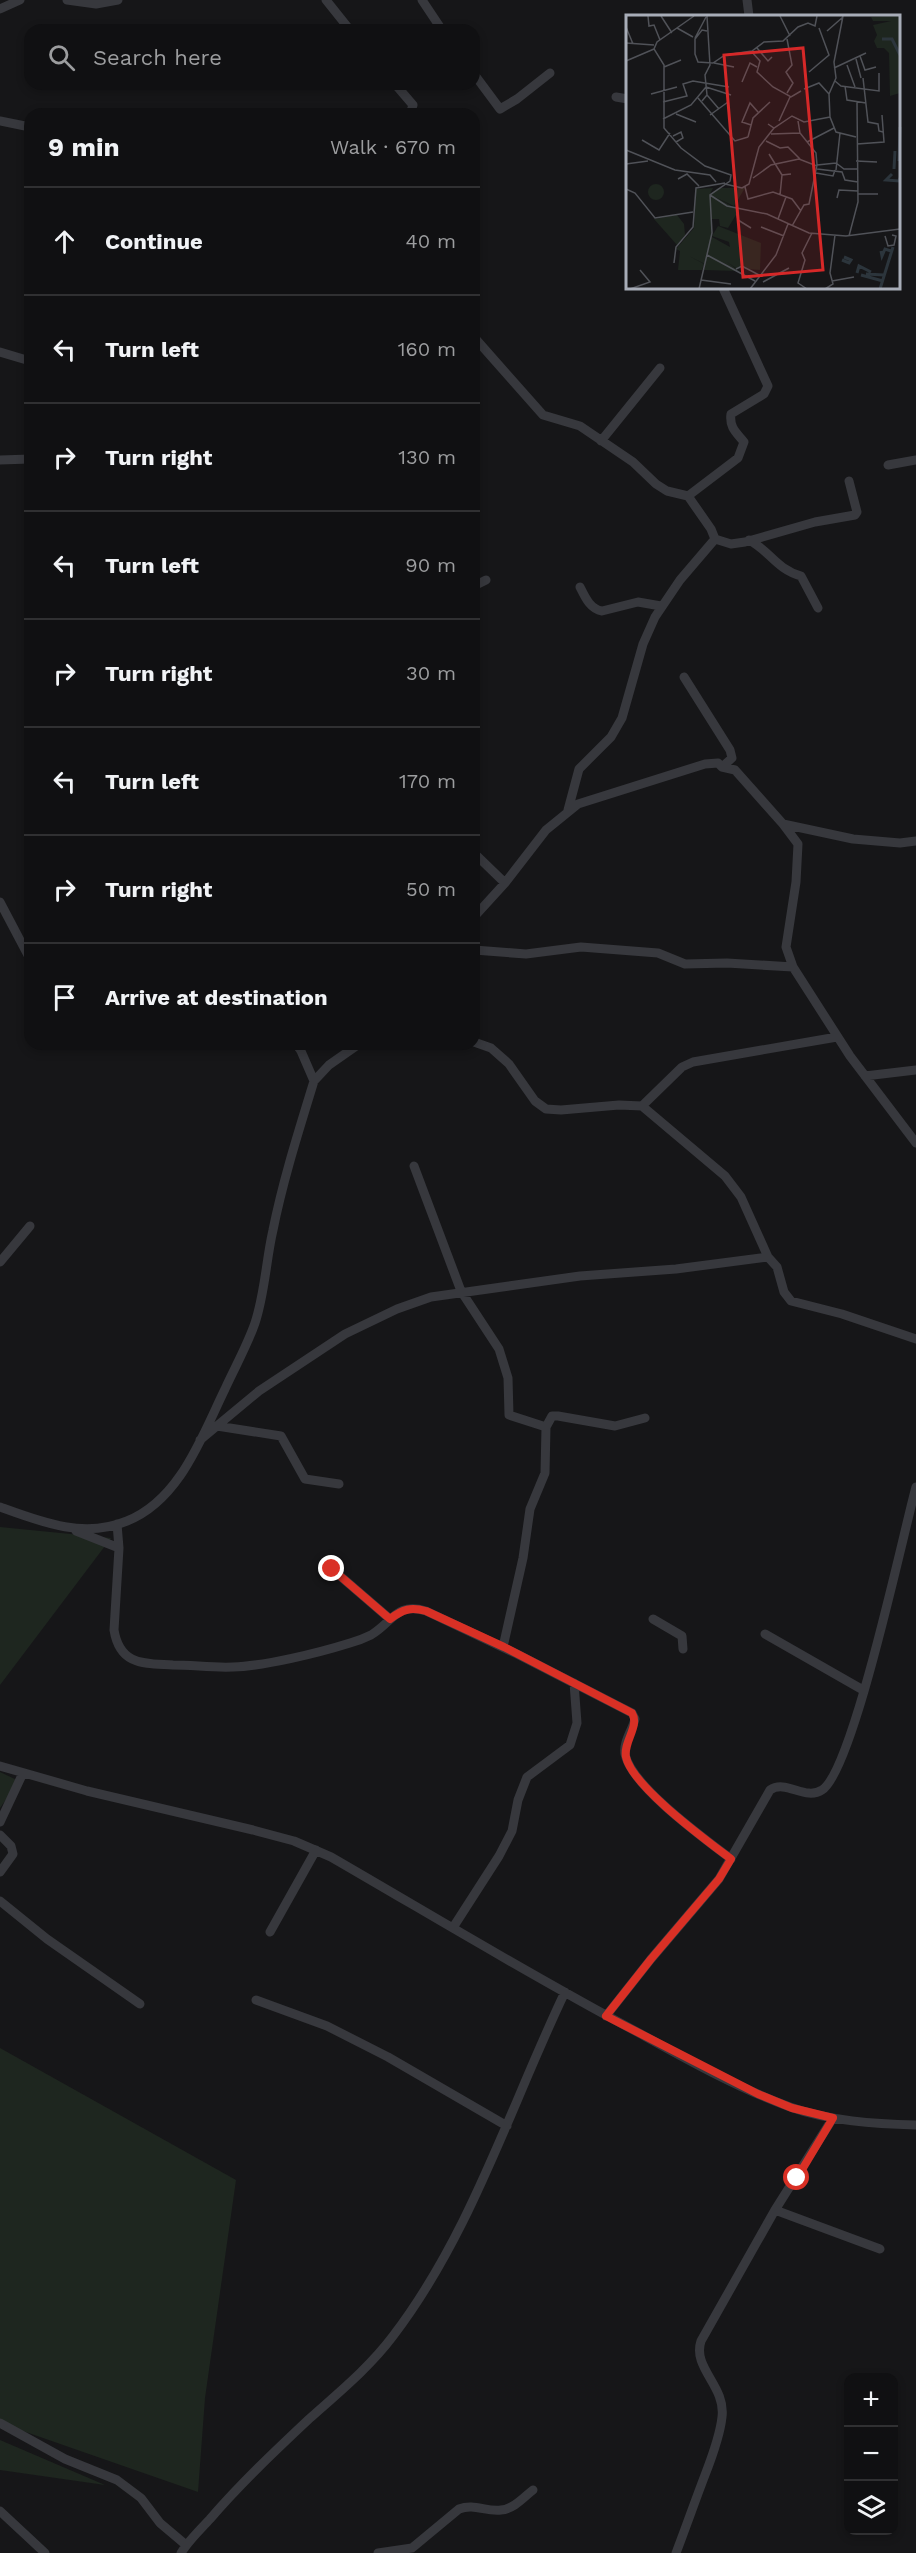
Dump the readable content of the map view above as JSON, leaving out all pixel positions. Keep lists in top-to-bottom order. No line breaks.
{"page":{"search":"Search here","heading":["9 min","Walk · 670 m"],"list":[["Continue","40 m"],["Turn left","160 m"],["Turn right","130 m"],["Turn left","90 m"],["Turn right","30 m"],["Turn left","170 m"],["Turn right","50 m"],"Arrive at destination"],"map_buttons":["+","−"]}}
